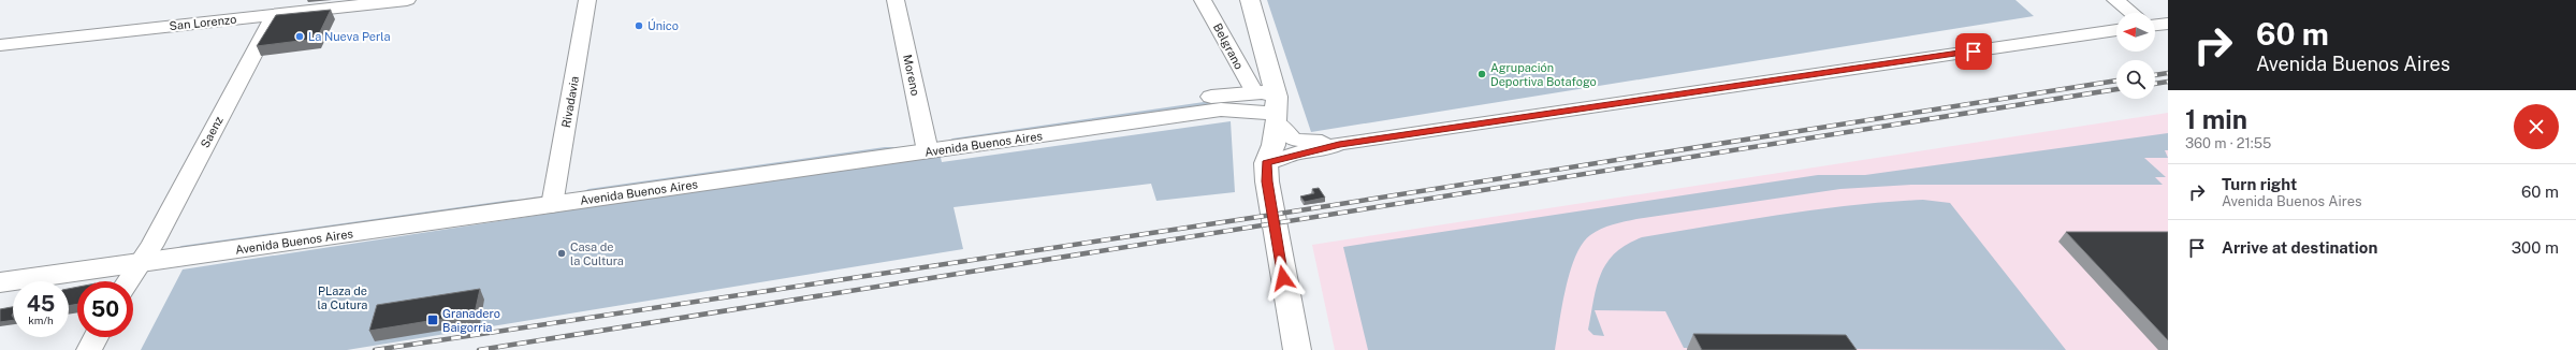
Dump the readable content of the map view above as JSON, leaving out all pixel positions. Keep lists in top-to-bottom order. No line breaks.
{"streets":{"main road":["Avenida Buenos Aires"],"street":["San Lorenzo","Belgrano","Moreno","Rivadavia","Saenz"]},"crossings":[["San Lorenzo","Saenz"],["Belgrano","Avenida Buenos Aires"],["Moreno","Avenida Buenos Aires"],["Rivadavia","Avenida Buenos Aires"],["Saenz","Avenida Buenos Aires"]],"parks":["PLaza de la Cutura"],"places":{"other":["Único","La Nueva Perla","Agrupación Deportiva Botafogo","Casa de la Cultura"],"transit":["Granadero Baigorria"]},"north":"left","page":{"turn":["60 m","Avenida Buenos Aires"],"heading":["1 min","360 m · 21:55"],"list":[{"name":"Turn right","note":"Avenida Buenos Aires","value":"60 m"},{"name":"Arrive at destination","value":"300 m"}],"speed":"45 km/h","limit":"50"}}
